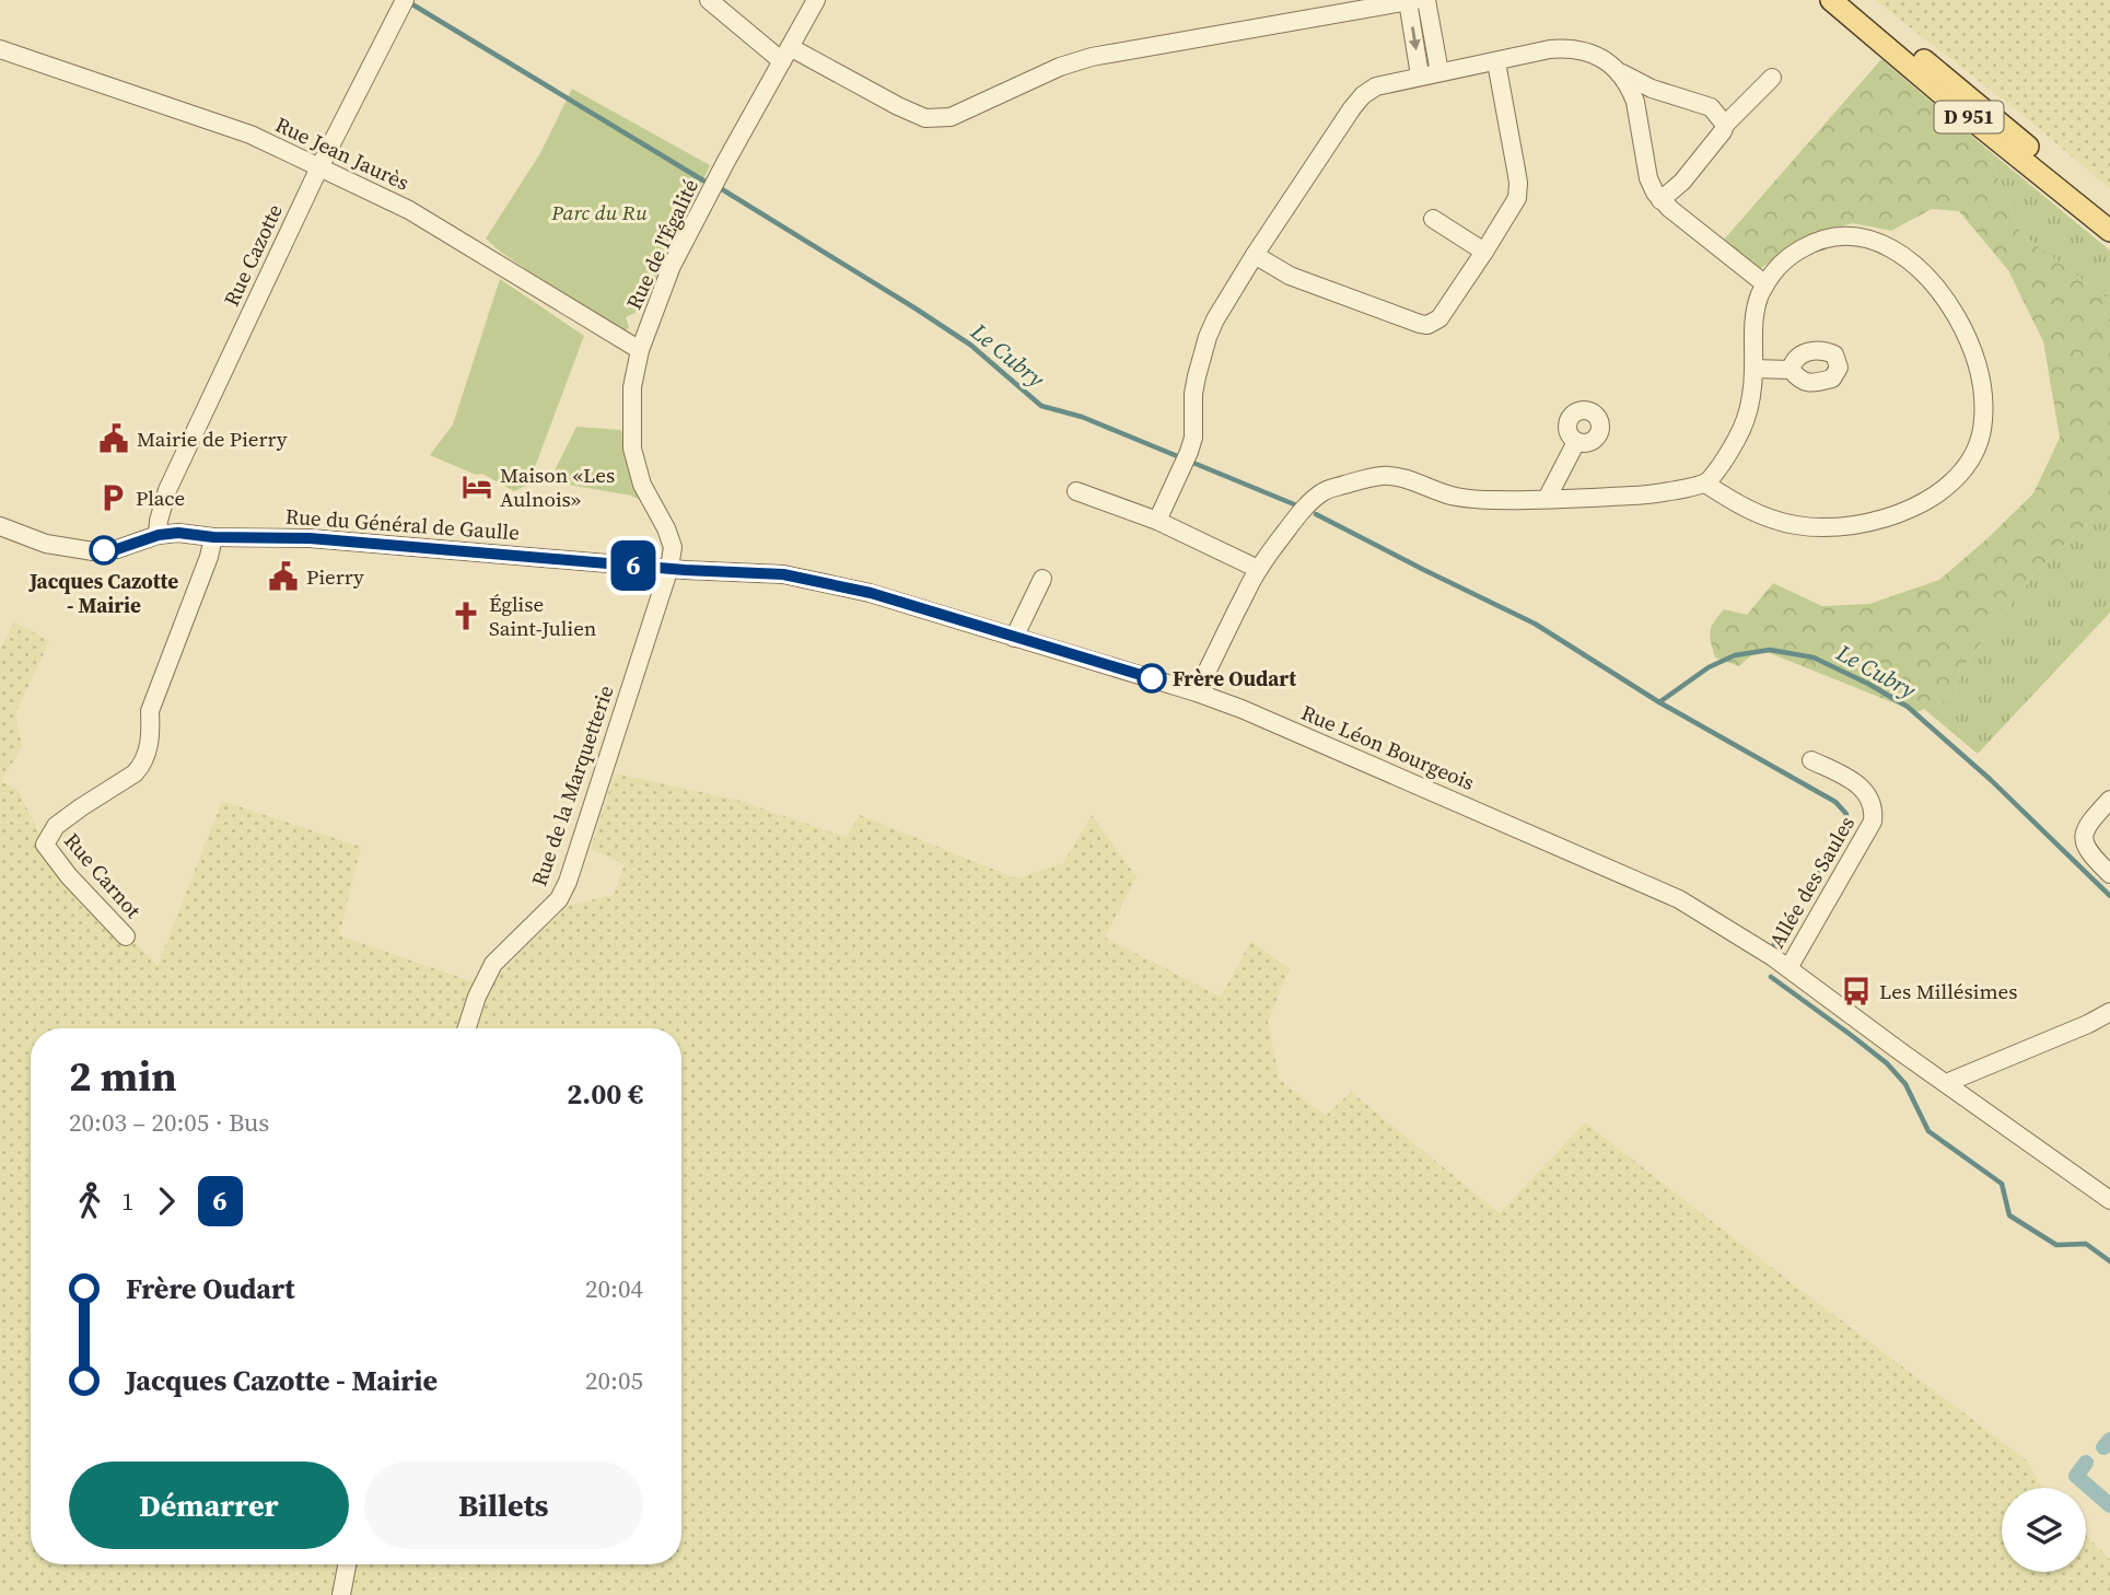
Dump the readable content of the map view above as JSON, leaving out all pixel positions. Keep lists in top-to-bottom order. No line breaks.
{"streets":{"main road":["D 951"],"street":["Rue Jean Jaurès","Rue de l'Égalité","Rue Cazotte","Rue du Général de Gaulle","Rue Léon Bourgeois","Rue de la Marquetterie","Rue Carnot","Allée des Saules"]},"crossings":[["Rue Jean Jaurès","Rue de l'Égalité"],["Rue Jean Jaurès","Rue Cazotte"],["Rue de l'Égalité","Rue du Général de Gaulle"],["Rue de l'Égalité","Rue Léon Bourgeois"],["Rue de l'Égalité","Rue de la Marquetterie"],["Rue Cazotte","Rue du Général de Gaulle"],["Rue du Général de Gaulle","Rue Léon Bourgeois"],["Rue du Général de Gaulle","Rue de la Marquetterie"],["Rue du Général de Gaulle","Rue Carnot"],["Rue Léon Bourgeois","Rue de la Marquetterie"],["Rue Léon Bourgeois","Allée des Saules"]],"water":["Le Cubry"],"parks":["Parc du Ru"],"places":{"public building":["Mairie de Pierry","Pierry"],"hotel":["Maison «Les Aulnois»"],"parking":["Place"],"other":["Jacques Cazotte - Mairie","Frère Oudart"],"church":["Église Saint-Julien"],"bus stop":["Les Millésimes"]},"lines":["bus line 6"],"page":{"on_map":"6","heading":["2 min","20:03 – 20:05 · Bus","2.00 €"],"legs":["1","6"],"list":[{"name":"Frère Oudart","value":"20:04"},{"name":"Jacques Cazotte - Mairie","value":"20:05"}],"buttons":["Démarrer","Billets"]}}
